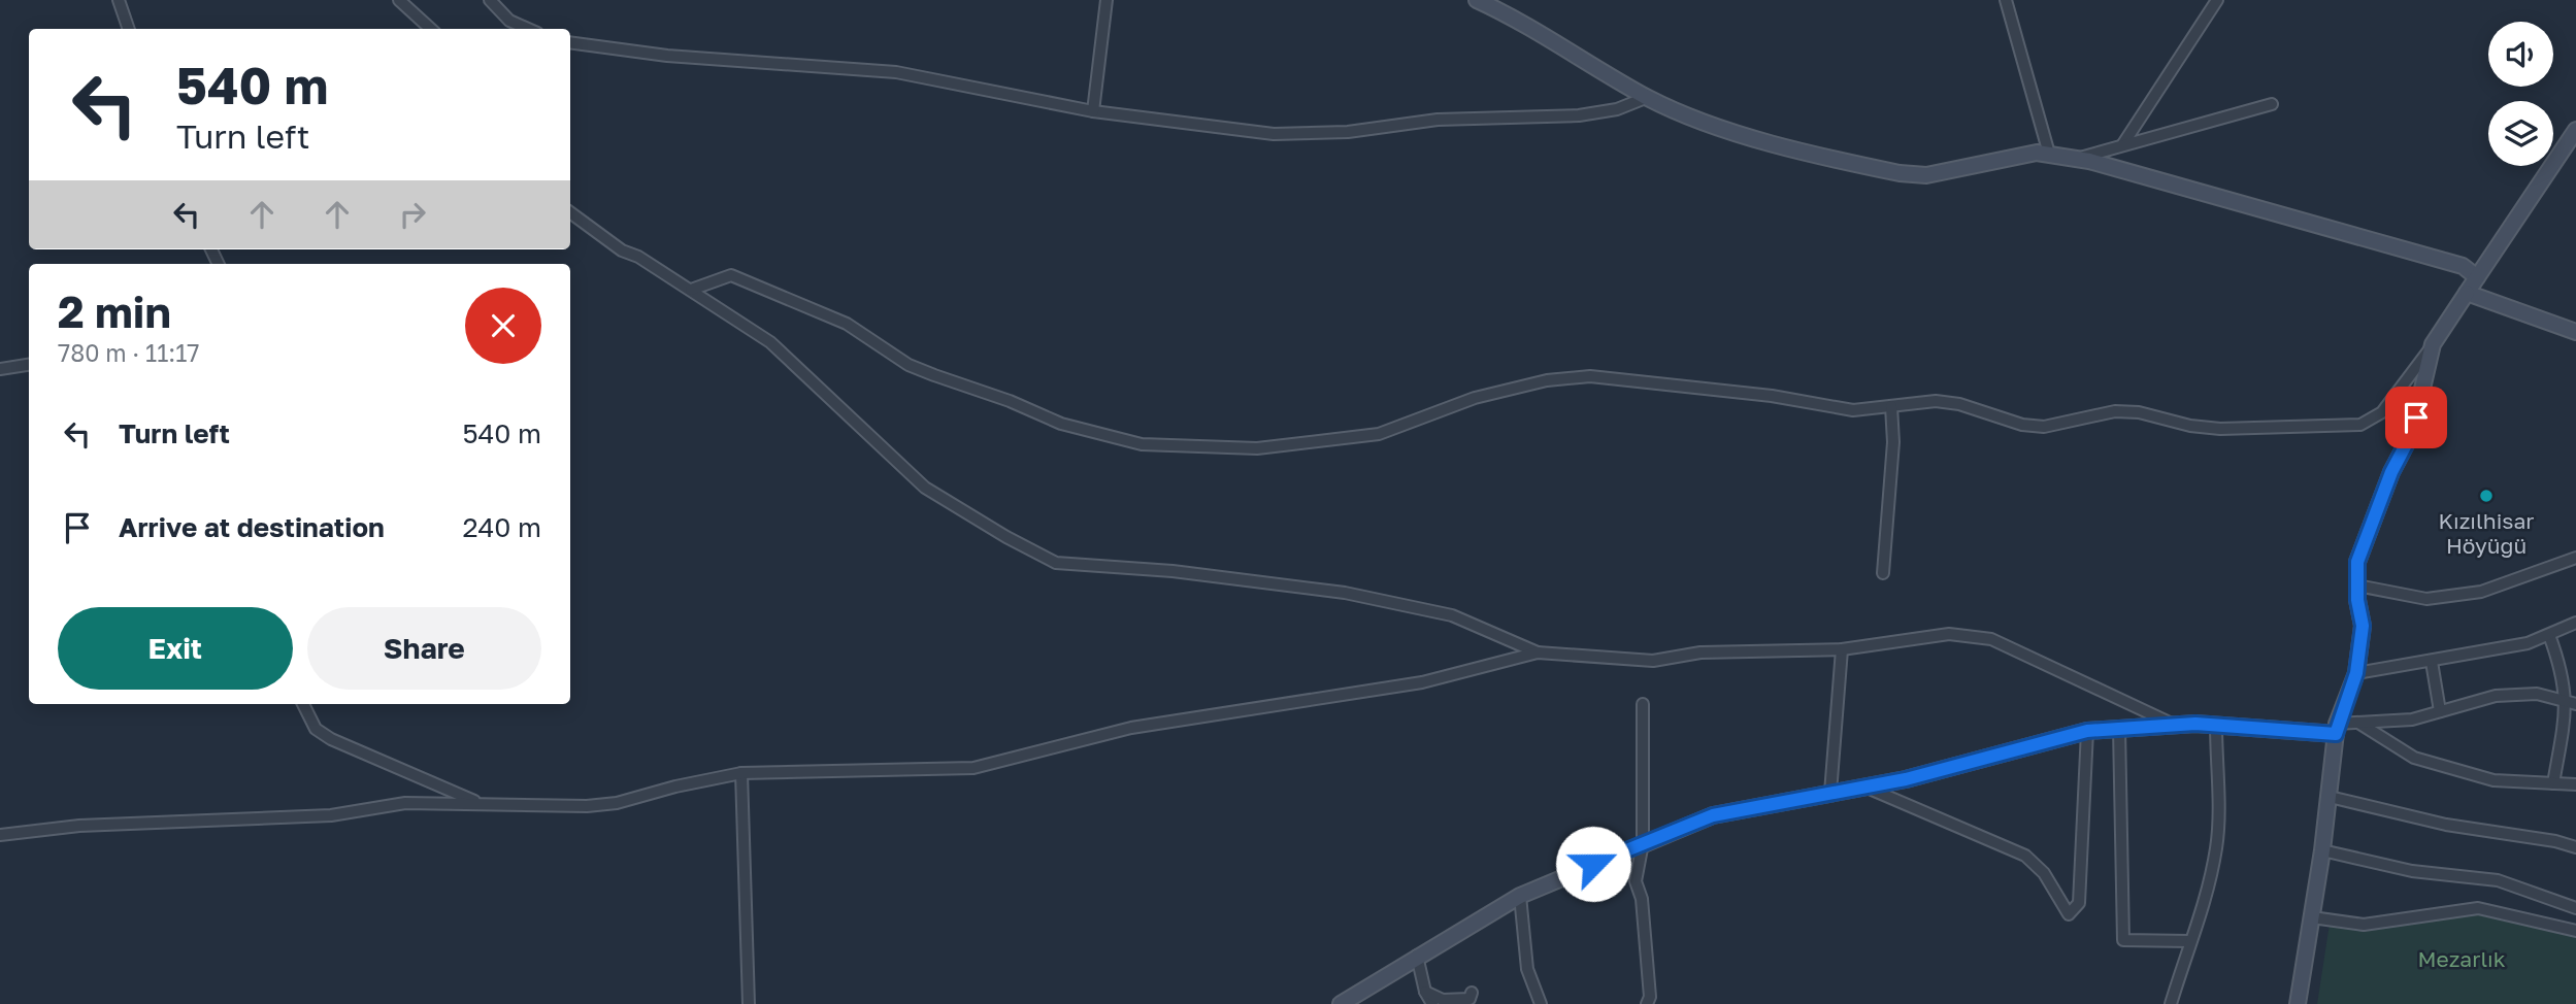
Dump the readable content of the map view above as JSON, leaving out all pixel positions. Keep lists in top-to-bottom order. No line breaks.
{"parks":["Mezarlık"],"places":["Kızılhisar Höyüğü"],"page":{"turn":["540 m","Turn left"],"heading":["2 min","780 m · 11:17"],"list":[{"name":"Turn left","value":"540 m"},{"name":"Arrive at destination","value":"240 m"}],"buttons":["Exit","Share"]}}
